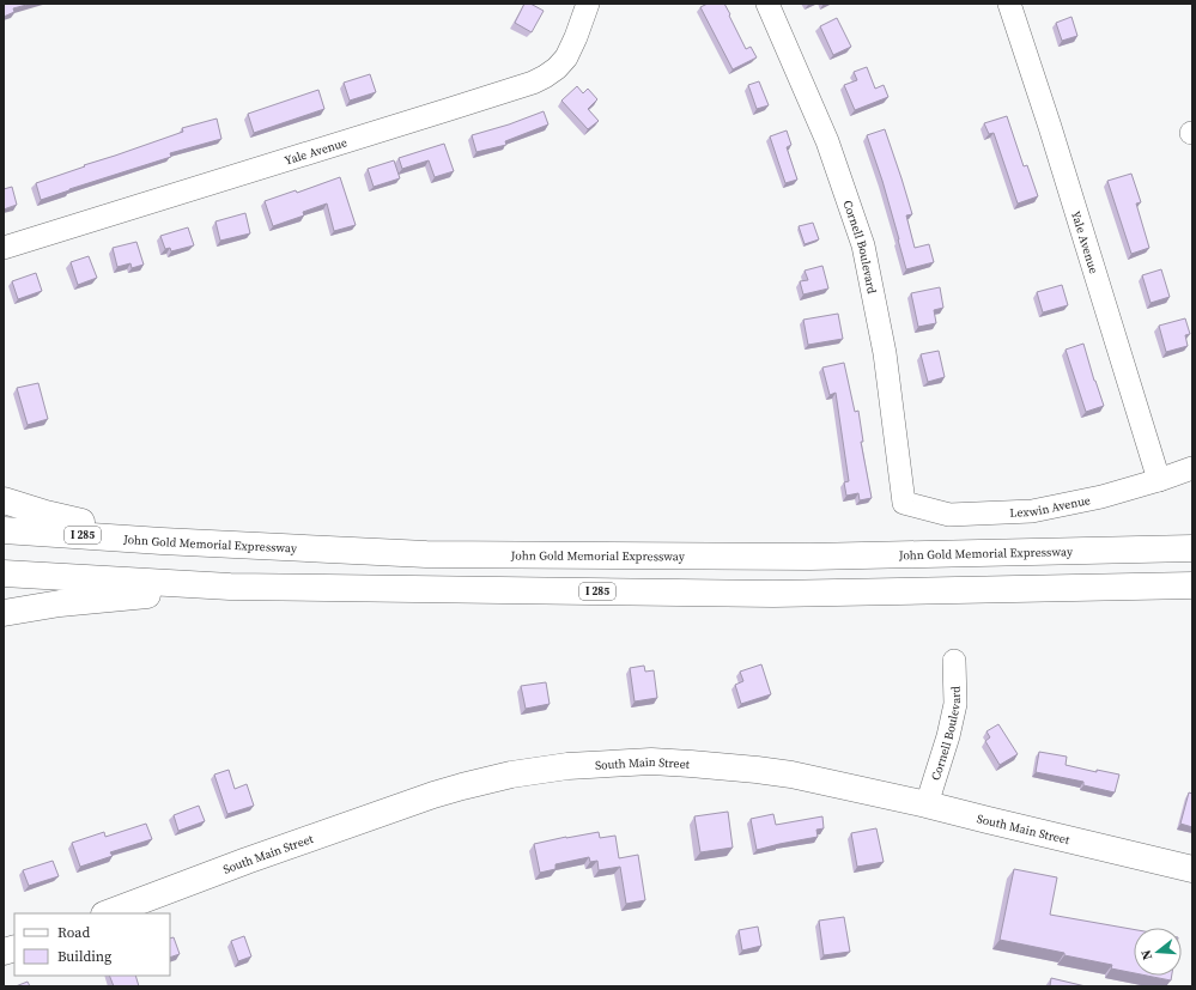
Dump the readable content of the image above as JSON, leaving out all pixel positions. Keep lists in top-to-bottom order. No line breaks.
{"streets":{"main road":["I 285","John Gold Memorial Expressway","South Main Street"],"street":["Yale Avenue","Cornell Boulevard","Lexwin Avenue"]},"crossings":[["Yale Avenue","Lexwin Avenue"],["Cornell Boulevard","Lexwin Avenue"],["Cornell Boulevard","South Main Street"]],"legend":["Road","Building"],"north":"left"}
